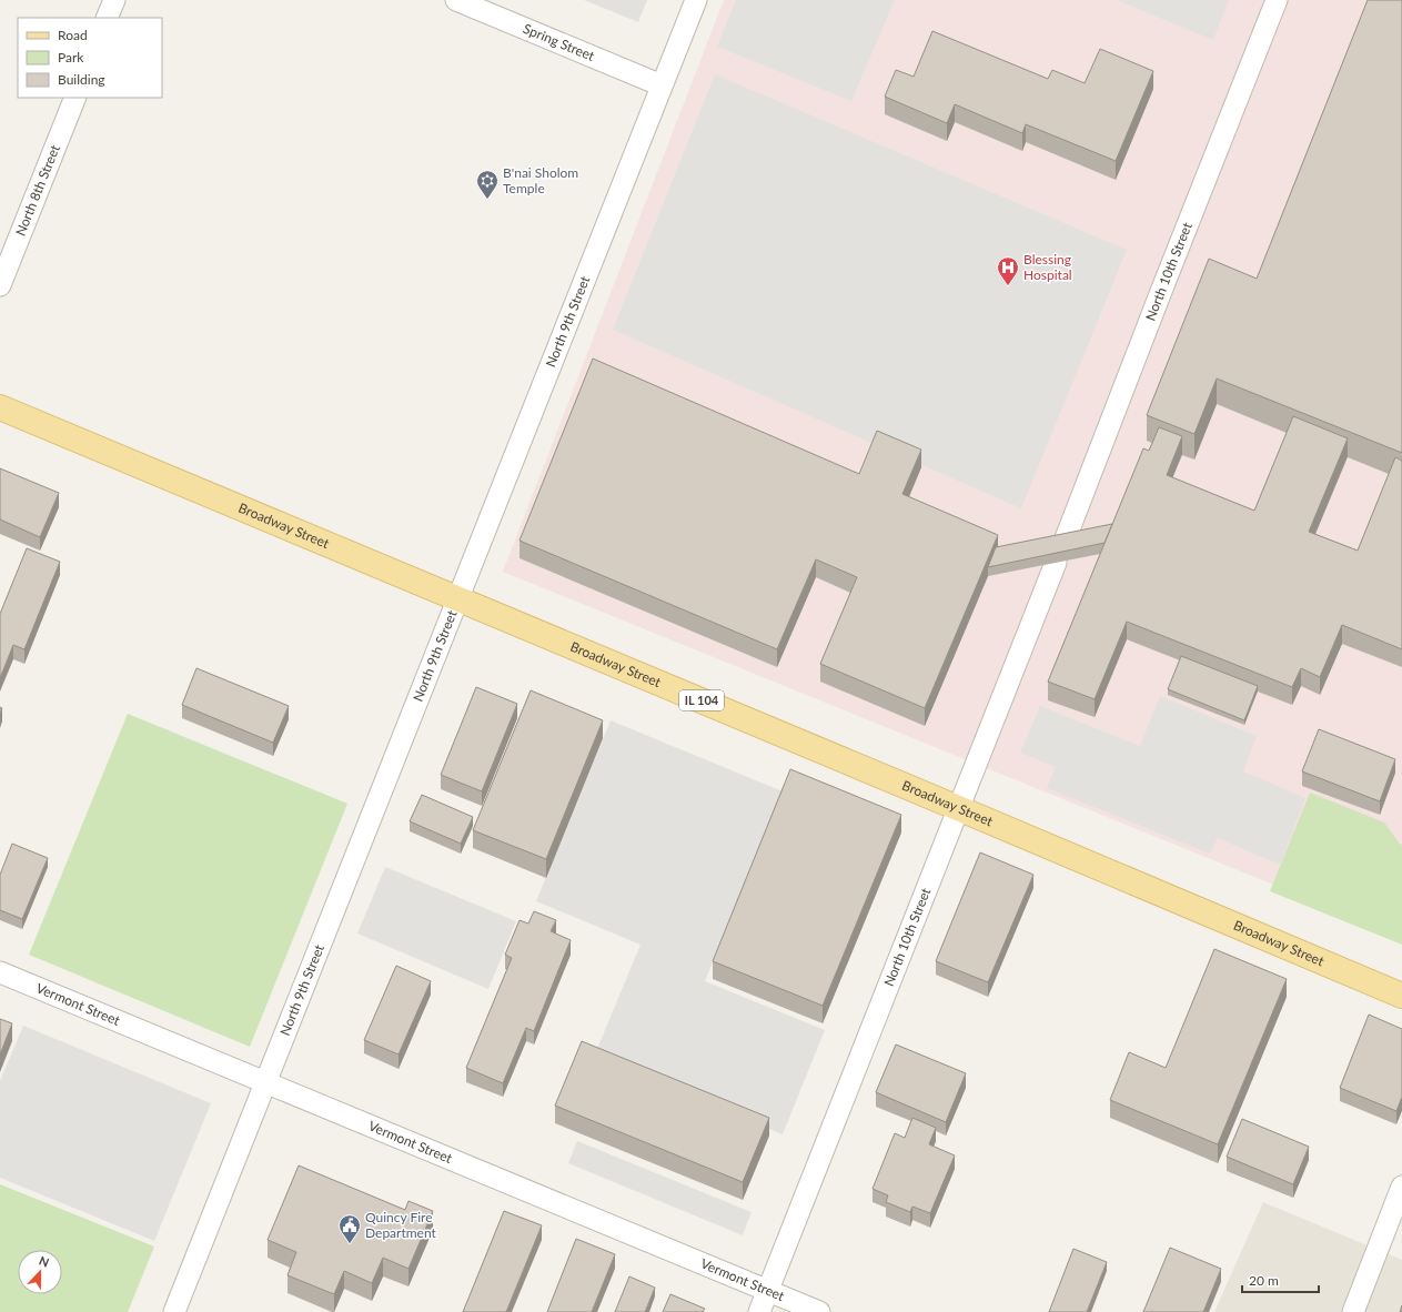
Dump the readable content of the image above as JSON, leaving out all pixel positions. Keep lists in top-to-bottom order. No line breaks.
{"streets":{"main road":["Broadway Street","IL 104"],"street":["Spring Street","North 8th Street","North 10th Street","North 9th Street","Vermont Street"]},"crossings":[["Spring Street","North 9th Street"],["North 10th Street","Broadway Street"],["North 10th Street","Vermont Street"],["North 9th Street","Broadway Street"],["North 9th Street","Vermont Street"]],"places":{"synagogue":["B'nai Sholom Temple"],"hospital":["Blessing Hospital"],"public building":["Quincy Fire Department"]},"legend":["Road","Park","Building"],"scale_bar":"20 m","north":"top"}
